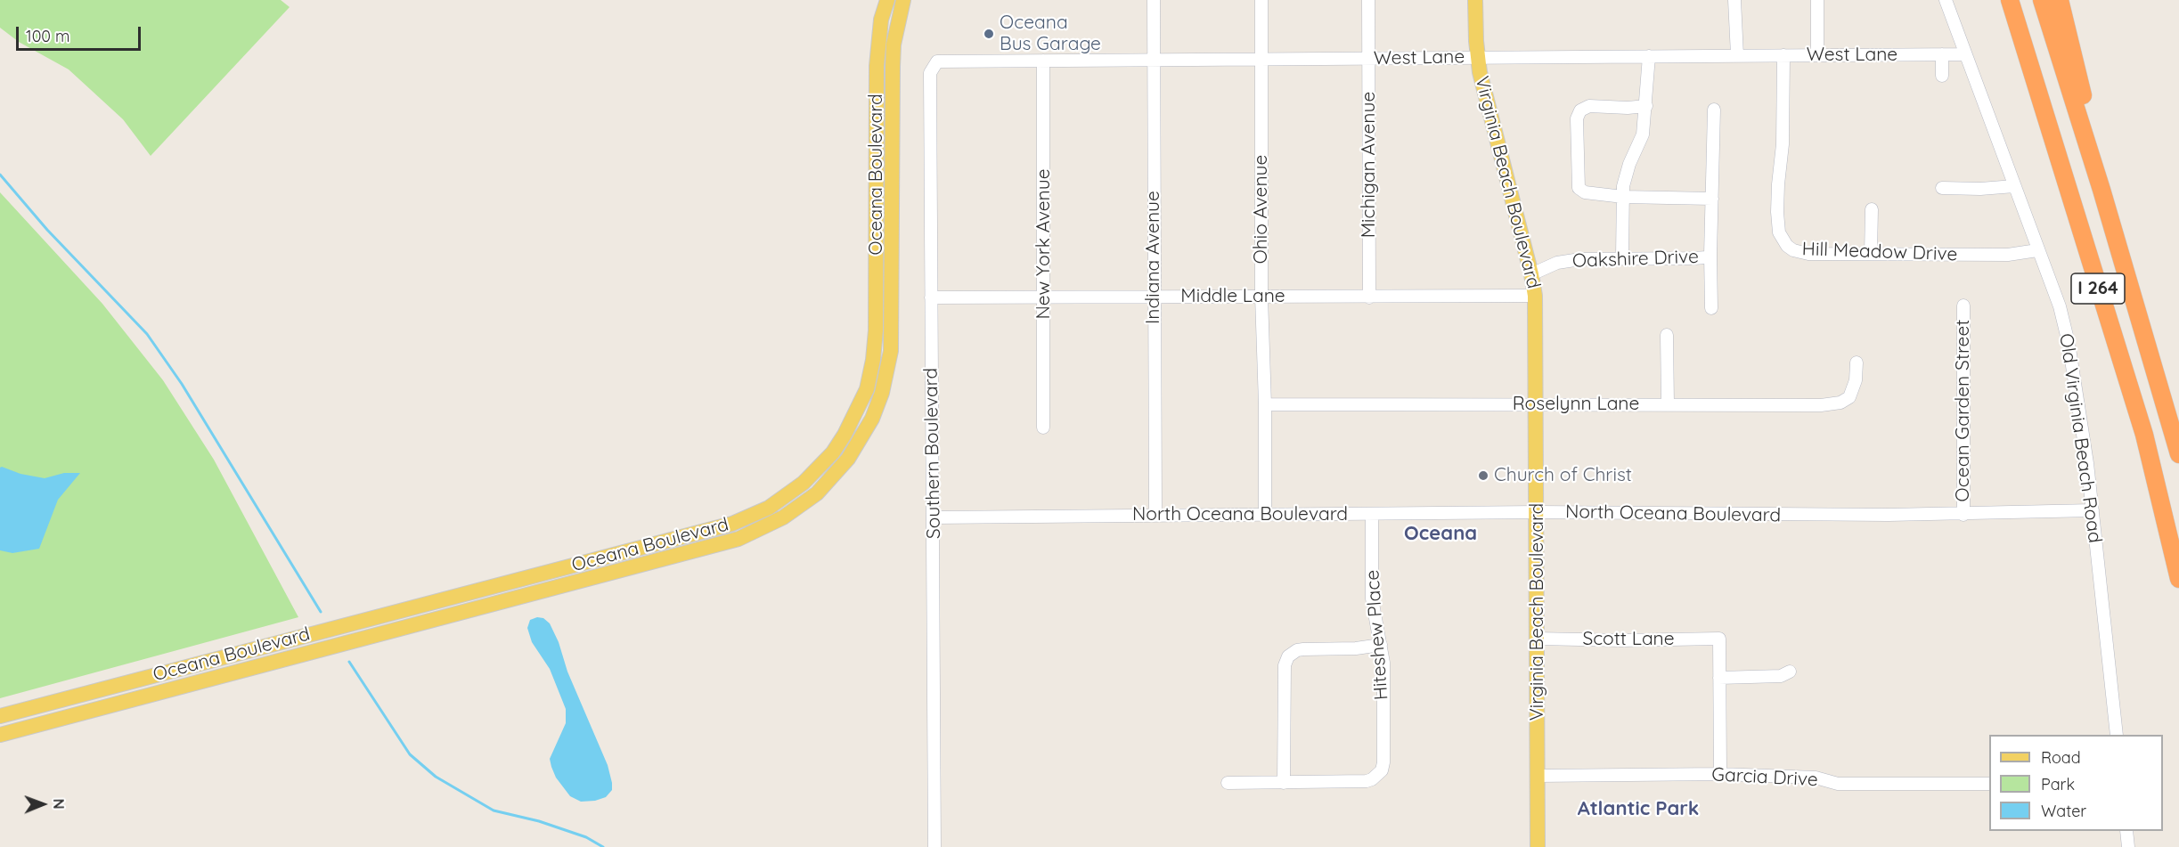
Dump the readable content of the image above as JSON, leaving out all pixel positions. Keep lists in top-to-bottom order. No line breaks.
{"streets":{"highway":["I 264"],"main road":["Oceana Boulevard","Virginia Beach Boulevard"],"street":["West Lane","Michigan Avenue","Ohio Avenue","New York Avenue","Hill Meadow Drive","Indiana Avenue","Oakshire Drive","Middle Lane","Roselynn Lane","Ocean Garden Street","Old Virginia Beach Road","Southern Boulevard","North Oceana Boulevard","Hiteshew Place","Scott Lane","Garcia Drive"]},"crossings":[["West Lane","Michigan Avenue"],["West Lane","Virginia Beach Boulevard"],["West Lane","Ohio Avenue"],["West Lane","New York Avenue"],["West Lane","Hill Meadow Drive"],["West Lane","Indiana Avenue"],["West Lane","Old Virginia Beach Road"],["West Lane","Southern Boulevard"],["Michigan Avenue","Middle Lane"],["Virginia Beach Boulevard","Oakshire Drive"],["Virginia Beach Boulevard","Middle Lane"],["Virginia Beach Boulevard","Roselynn Lane"],["Virginia Beach Boulevard","North Oceana Boulevard"],["Virginia Beach Boulevard","Scott Lane"],["Virginia Beach Boulevard","Garcia Drive"],["Ohio Avenue","Middle Lane"],["Ohio Avenue","Roselynn Lane"],["Ohio Avenue","North Oceana Boulevard"],["New York Avenue","Middle Lane"],["Hill Meadow Drive","Old Virginia Beach Road"],["Indiana Avenue","Middle Lane"],["Indiana Avenue","North Oceana Boulevard"],["Middle Lane","Southern Boulevard"],["Ocean Garden Street","North Oceana Boulevard"],["Old Virginia Beach Road","North Oceana Boulevard"],["Southern Boulevard","North Oceana Boulevard"],["North Oceana Boulevard","Hiteshew Place"]],"districts":["Oceana","Atlantic Park"],"places":["Oceana Bus Garage","Church of Christ"],"legend":["Road","Park","Water"],"scale_bar":"100 m","north":"right"}
